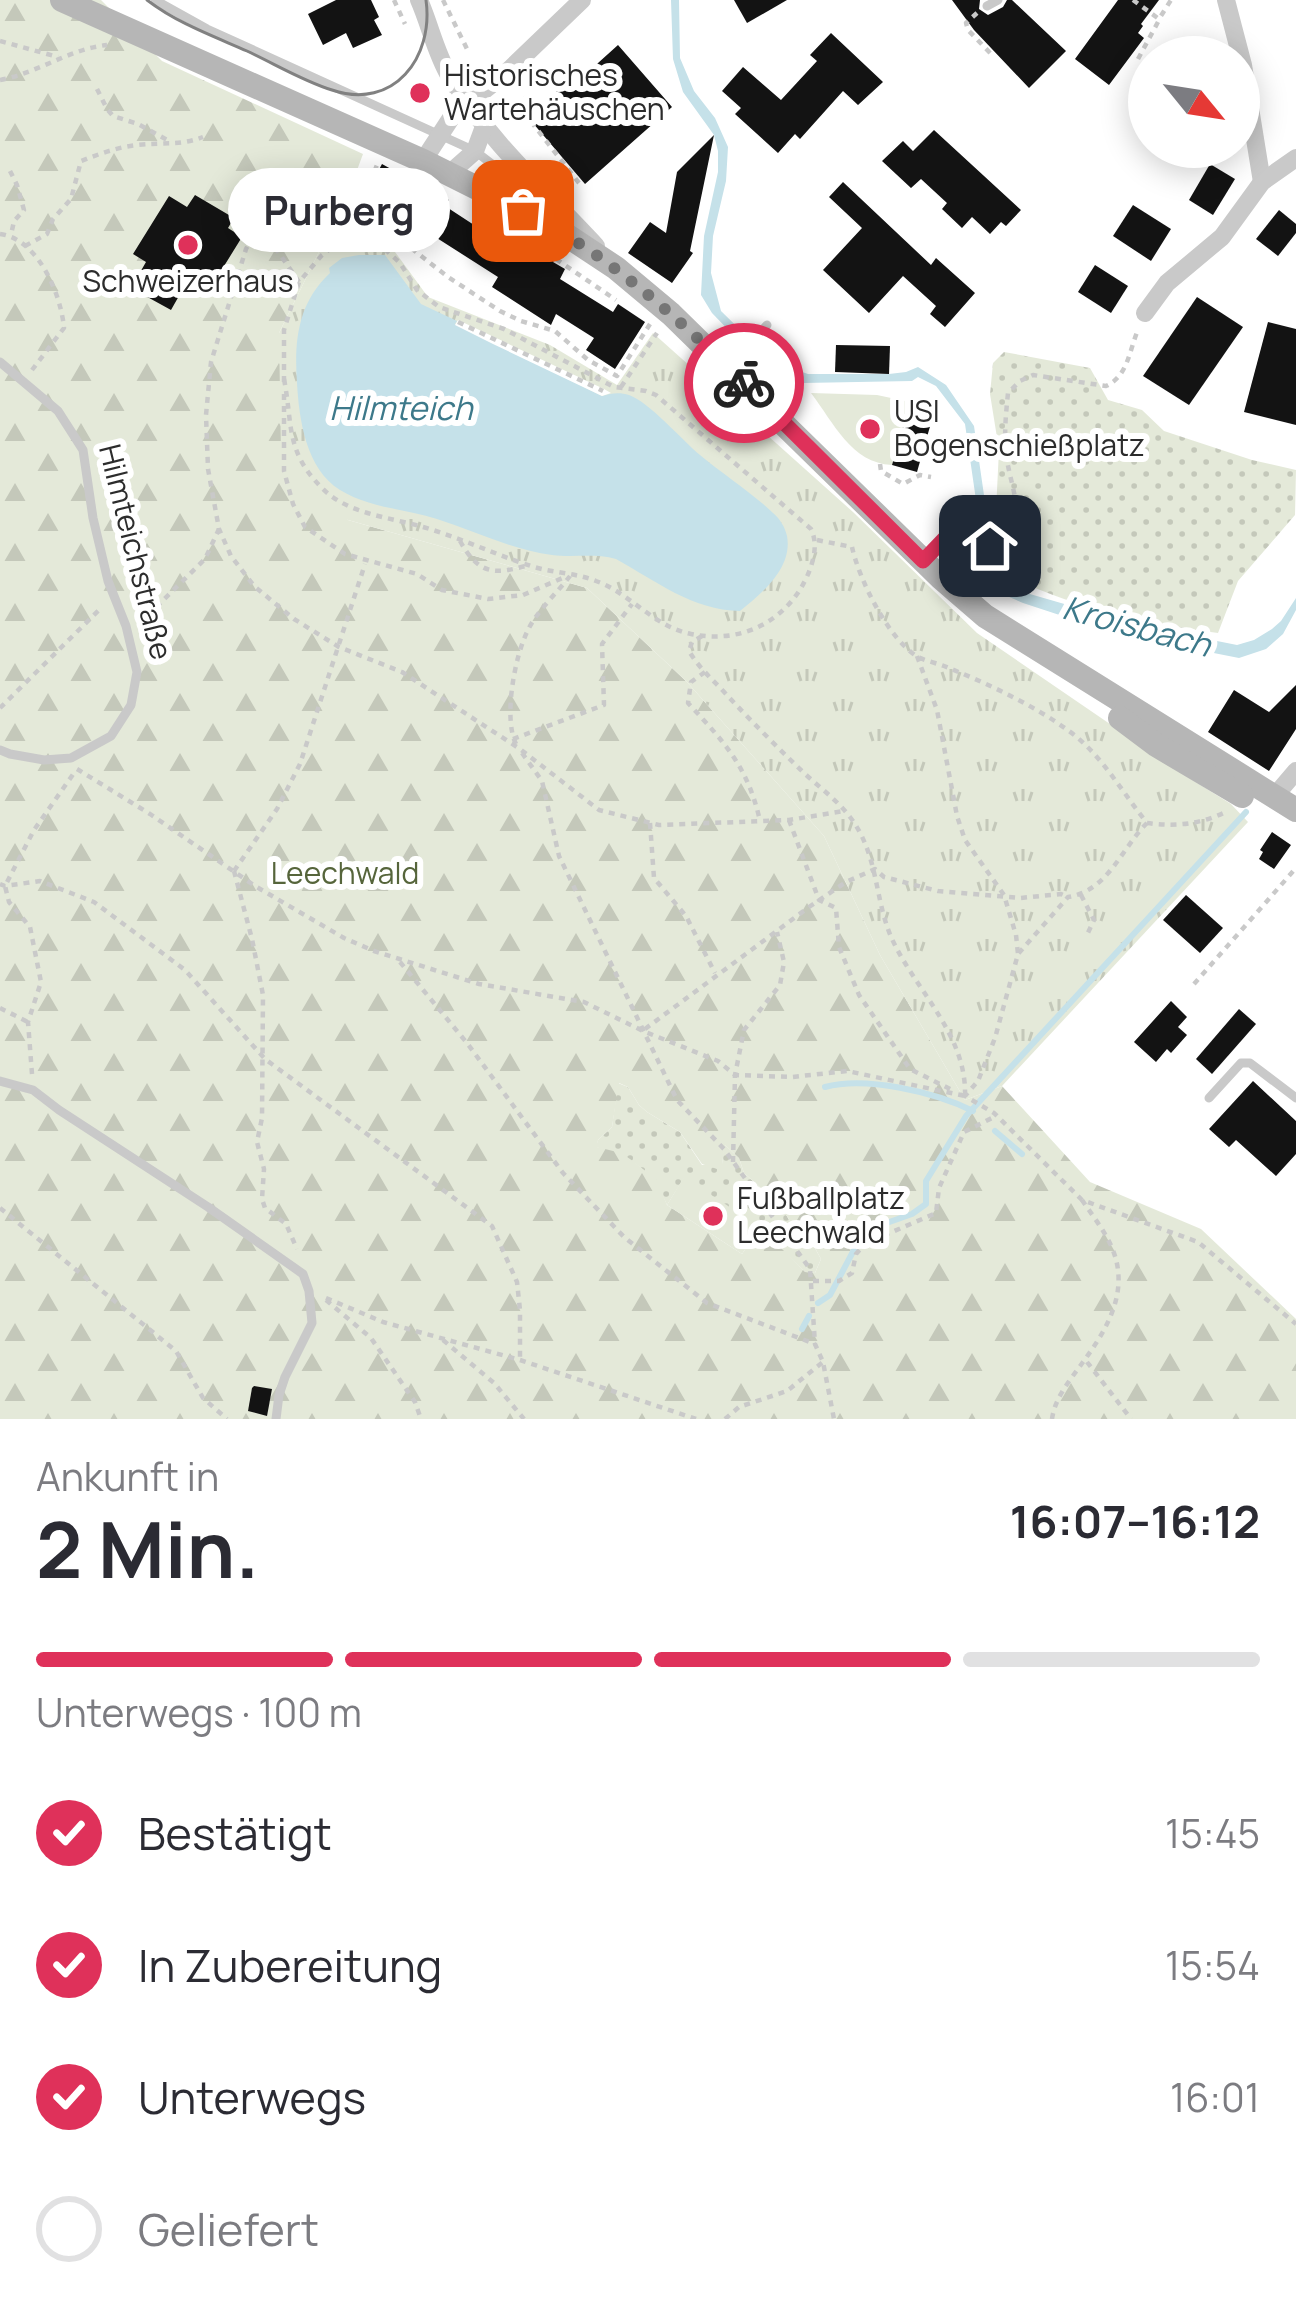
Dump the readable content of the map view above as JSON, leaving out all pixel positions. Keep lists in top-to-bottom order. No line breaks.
{"streets":{"lane":["Hilmteichstraße"]},"water":["Hilmteich","Kroisbach"],"parks":["Leechwald"],"places":["Historisches Wartehäuschen","Purberg","Schweizerhaus","USI Bogenschießplatz","Fußballplatz Leechwald"],"north":"bottom right","page":{"bubble":"Purberg","heading":["2 Min.","Ankunft in","16:07–16:12"],"bar":"Unterwegs · 100 m","list":[["Bestätigt","15:45"],["In Zubereitung","15:54"],["Unterwegs","16:01"],"Geliefert"]}}
